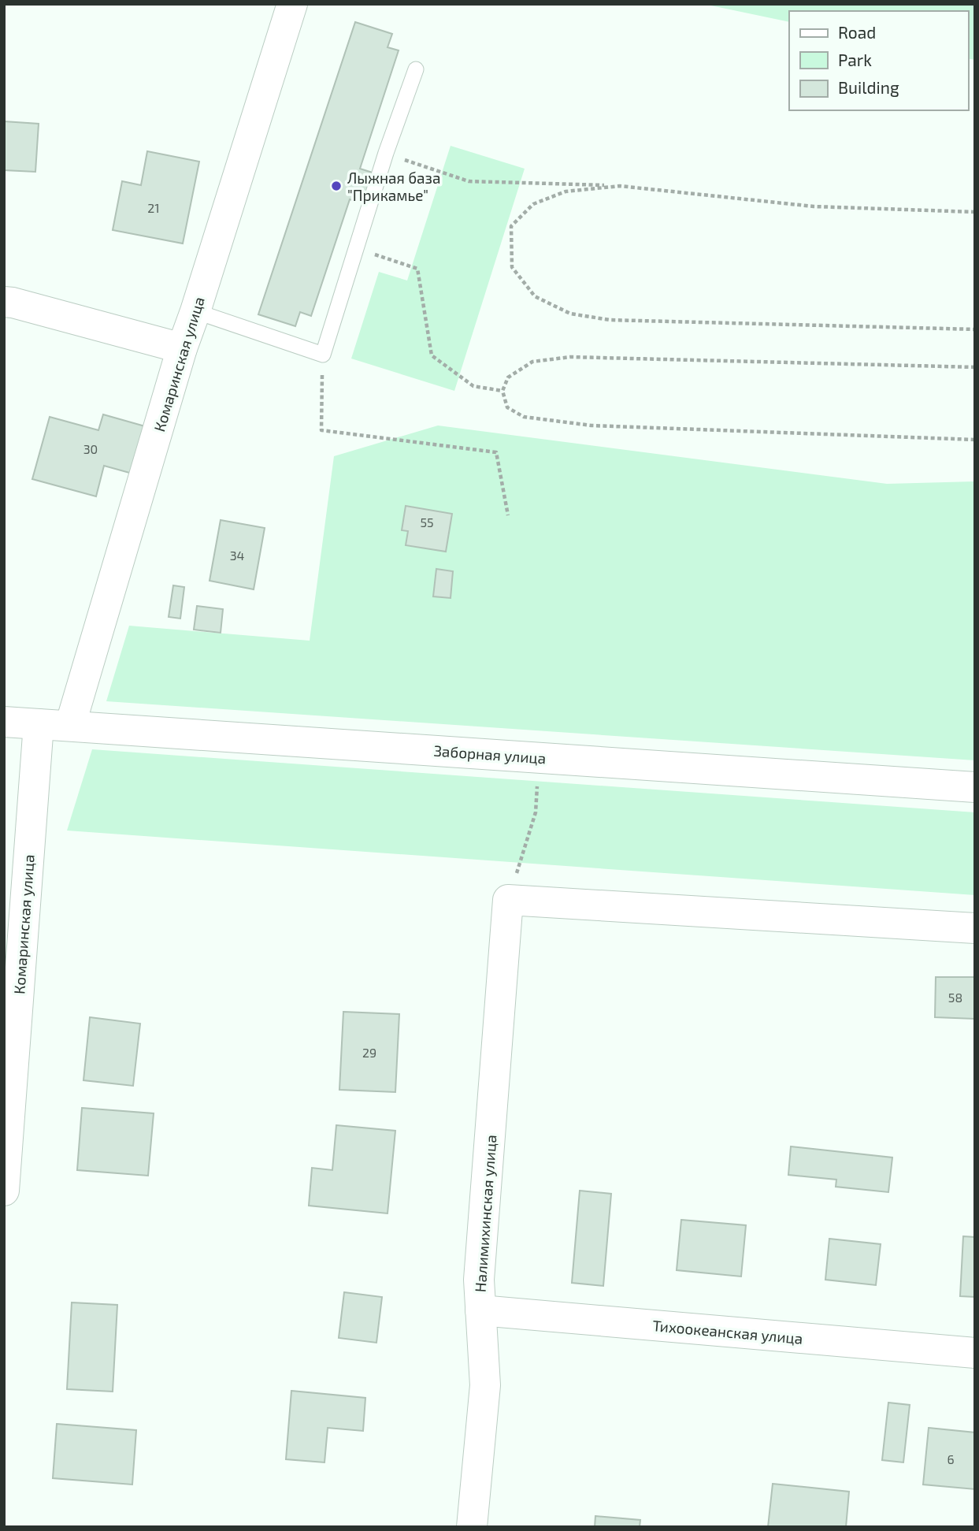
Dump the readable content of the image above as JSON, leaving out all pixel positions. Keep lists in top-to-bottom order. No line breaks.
{"streets":{"street":["Комаринская улица","Заборная улица","Налимихинская улица","Тихоокеанская улица"]},"crossings":[["Комаринская улица","Заборная улица"],["Налимихинская улица","Тихоокеанская улица"]],"places":["Лыжная база \"Прикамье\""],"house_numbers":["21","30","55","34","58","29","6"],"legend":["Road","Park","Building"]}
